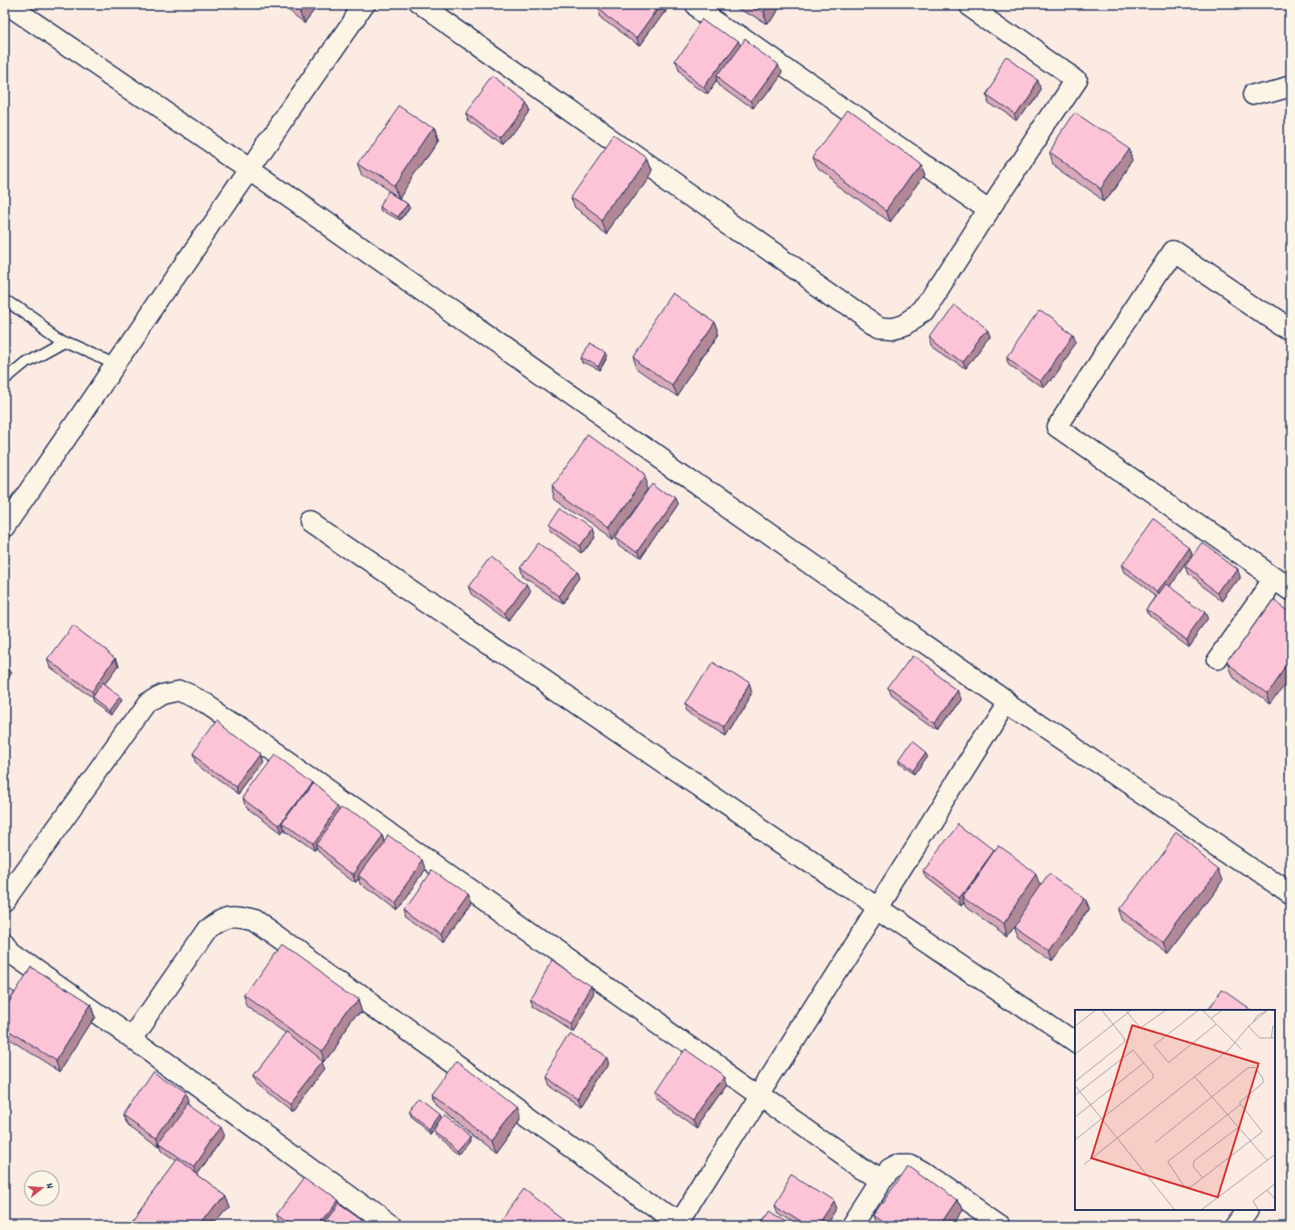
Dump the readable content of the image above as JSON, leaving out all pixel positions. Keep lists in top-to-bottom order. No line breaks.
{"north":"right"}
